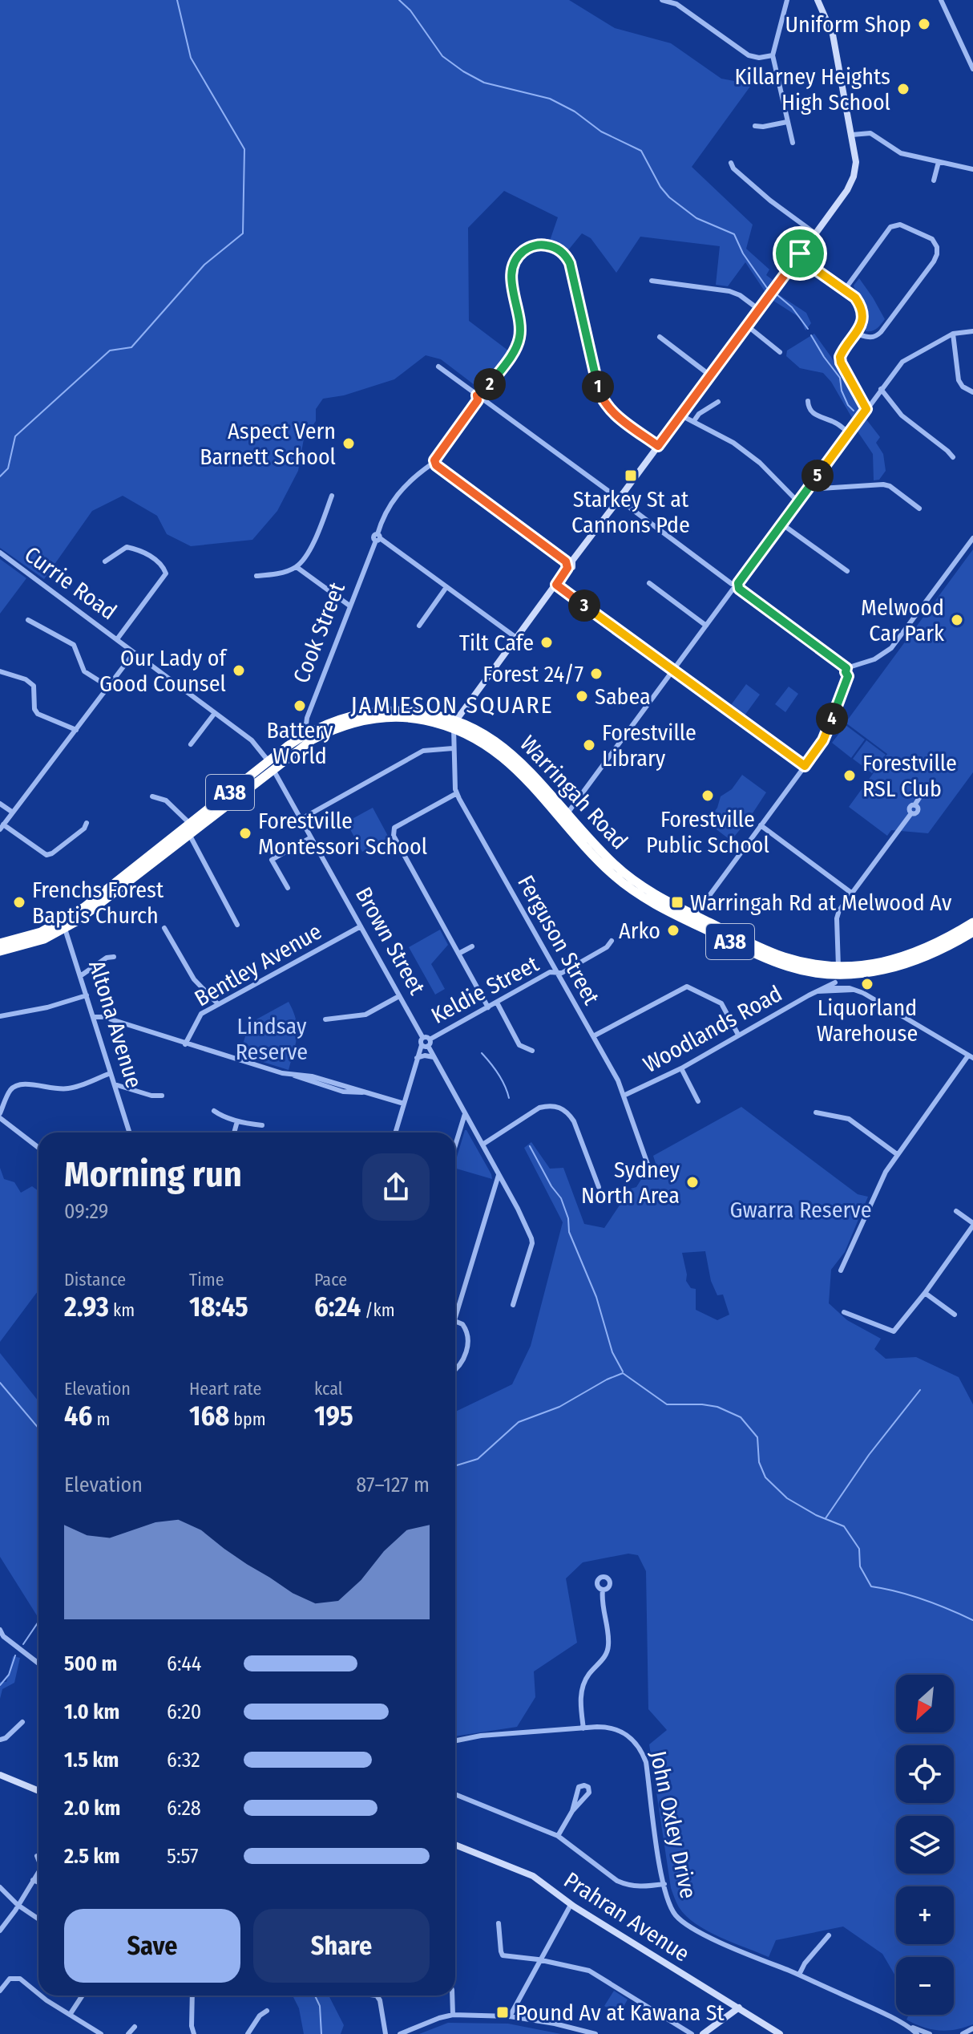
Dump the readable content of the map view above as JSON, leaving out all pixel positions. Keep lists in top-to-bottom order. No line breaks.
{"streets":{"highway":["A38","Warringah Road"],"street":["Currie Road","Cook Street","Ferguson Street","Brown Street","Bentley Avenue","Keldie Street","Altona Avenue","Woodlands Road","John Oxley Drive","Prahran Avenue"]},"crossings":[["Currie Road","Warringah Road"],["Currie Road","Brown Street"],["Cook Street","Warringah Road"],["Warringah Road","Ferguson Street"],["Warringah Road","Brown Street"],["Warringah Road","Altona Avenue"],["Warringah Road","Woodlands Road"],["Ferguson Street","Keldie Street"],["Ferguson Street","Woodlands Road"],["Brown Street","Bentley Avenue"]],"districts":["JAMIESON SQUARE"],"parks":["Lindsay Reserve","Gwarra Reserve"],"places":{"other":["Uniform Shop","Killarney Heights High School","Aspect Vern Barnett School","Melwood Car Park","Tilt Cafe","Our Lady of Good Counsel","Forest 24/7","Sabea","Battery World","Forestville Library","Forestville RSL Club","Forestville Public School","Forestville Montessori School","Frenchs Forest Baptis Church","Arko","Liquorland Warehouse","Sydney North Area"],"transit":["Starkey St at Cannons Pde","Warringah Rd at Melwood Av","Pound Av at Kawana St"]},"north":"bottom left","page":{"pins":["2","1","5","3","4"],"heading":["Morning run","09:29"],"stats":[["Distance","2.93 km"],["Time","18:45"],["Pace","6:24 /km"],["Elevation","46 m"],["Heart rate","168 bpm"],["kcal","195"]],"chart":["Elevation","87–127 m"],"list":[{"name":"500 m","note":"6:44"},{"name":"1.0 km","note":"6:20"},{"name":"1.5 km","note":"6:32"},{"name":"2.0 km","note":"6:28"},{"name":"2.5 km","note":"5:57"}],"map_buttons":["+","−"],"buttons":["Save","Share"]}}
